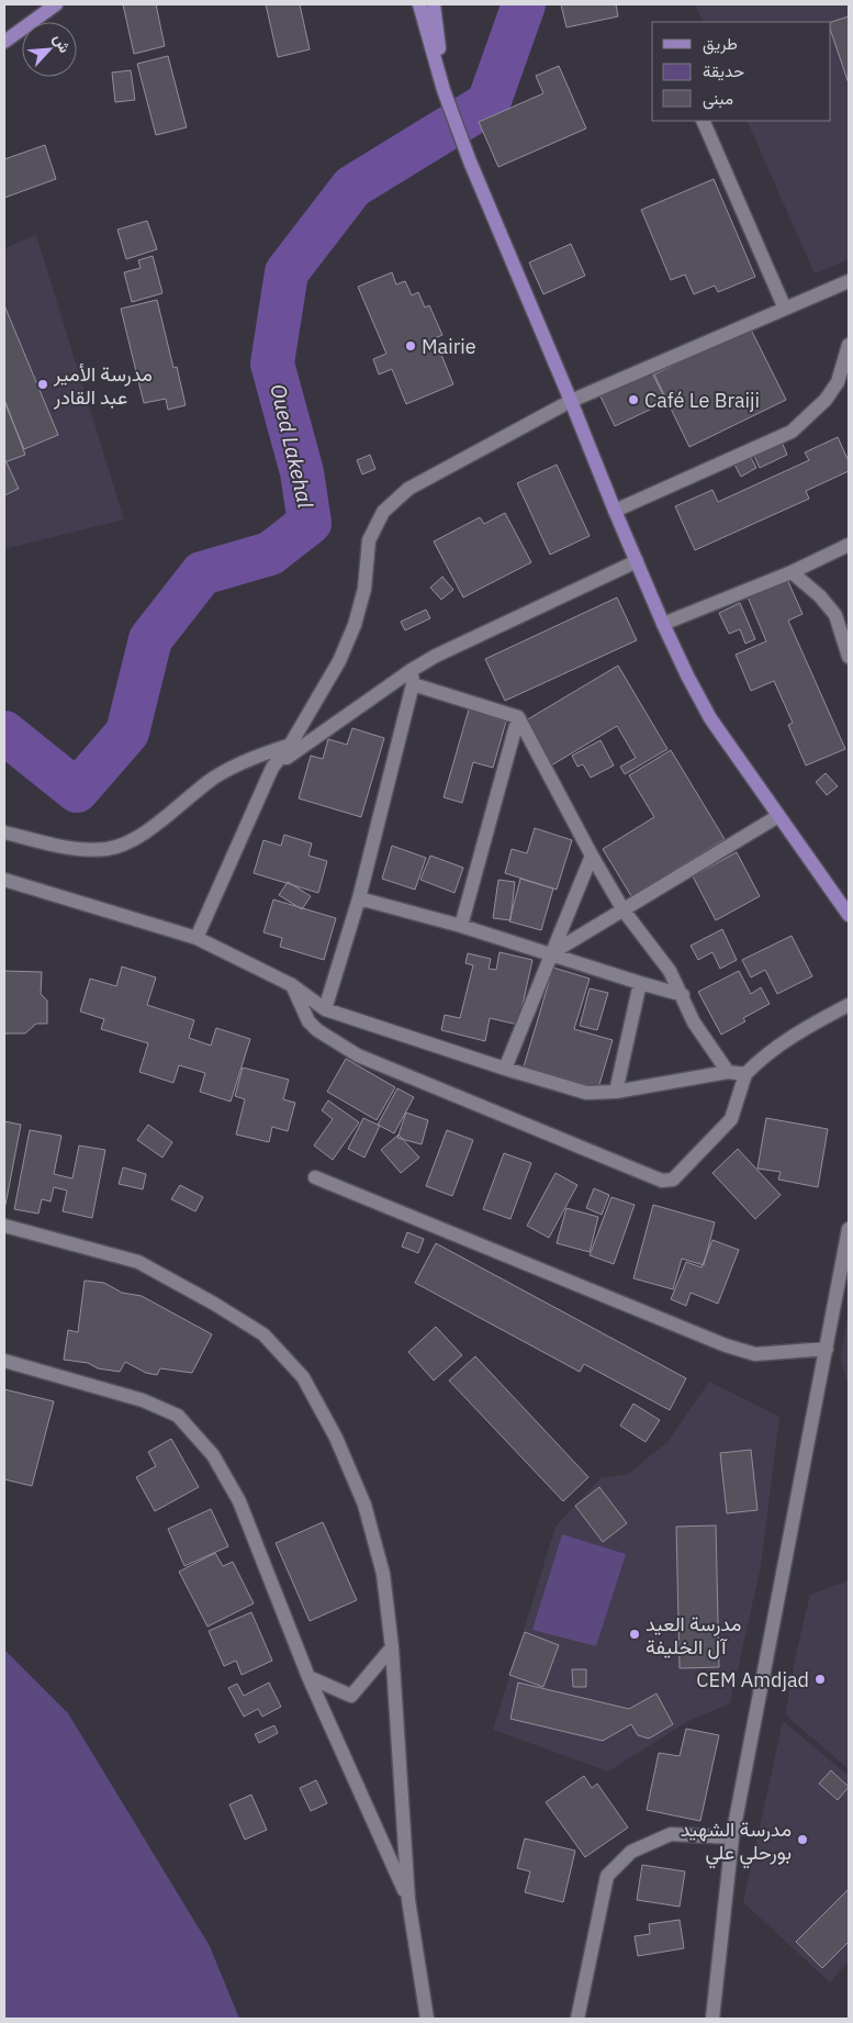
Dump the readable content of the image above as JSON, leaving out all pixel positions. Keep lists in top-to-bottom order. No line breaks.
{"water":["Oued Lakehal"],"places":["Mairie","مدرسة الأمير عبد القادر","Café Le Braiji","مدرسة العيد آل الخليفة","CEM Amdjad","مدرسة الشهيد بورحلي علي"],"legend":["طريق","حديقة","مبنى"],"north":"top right"}
